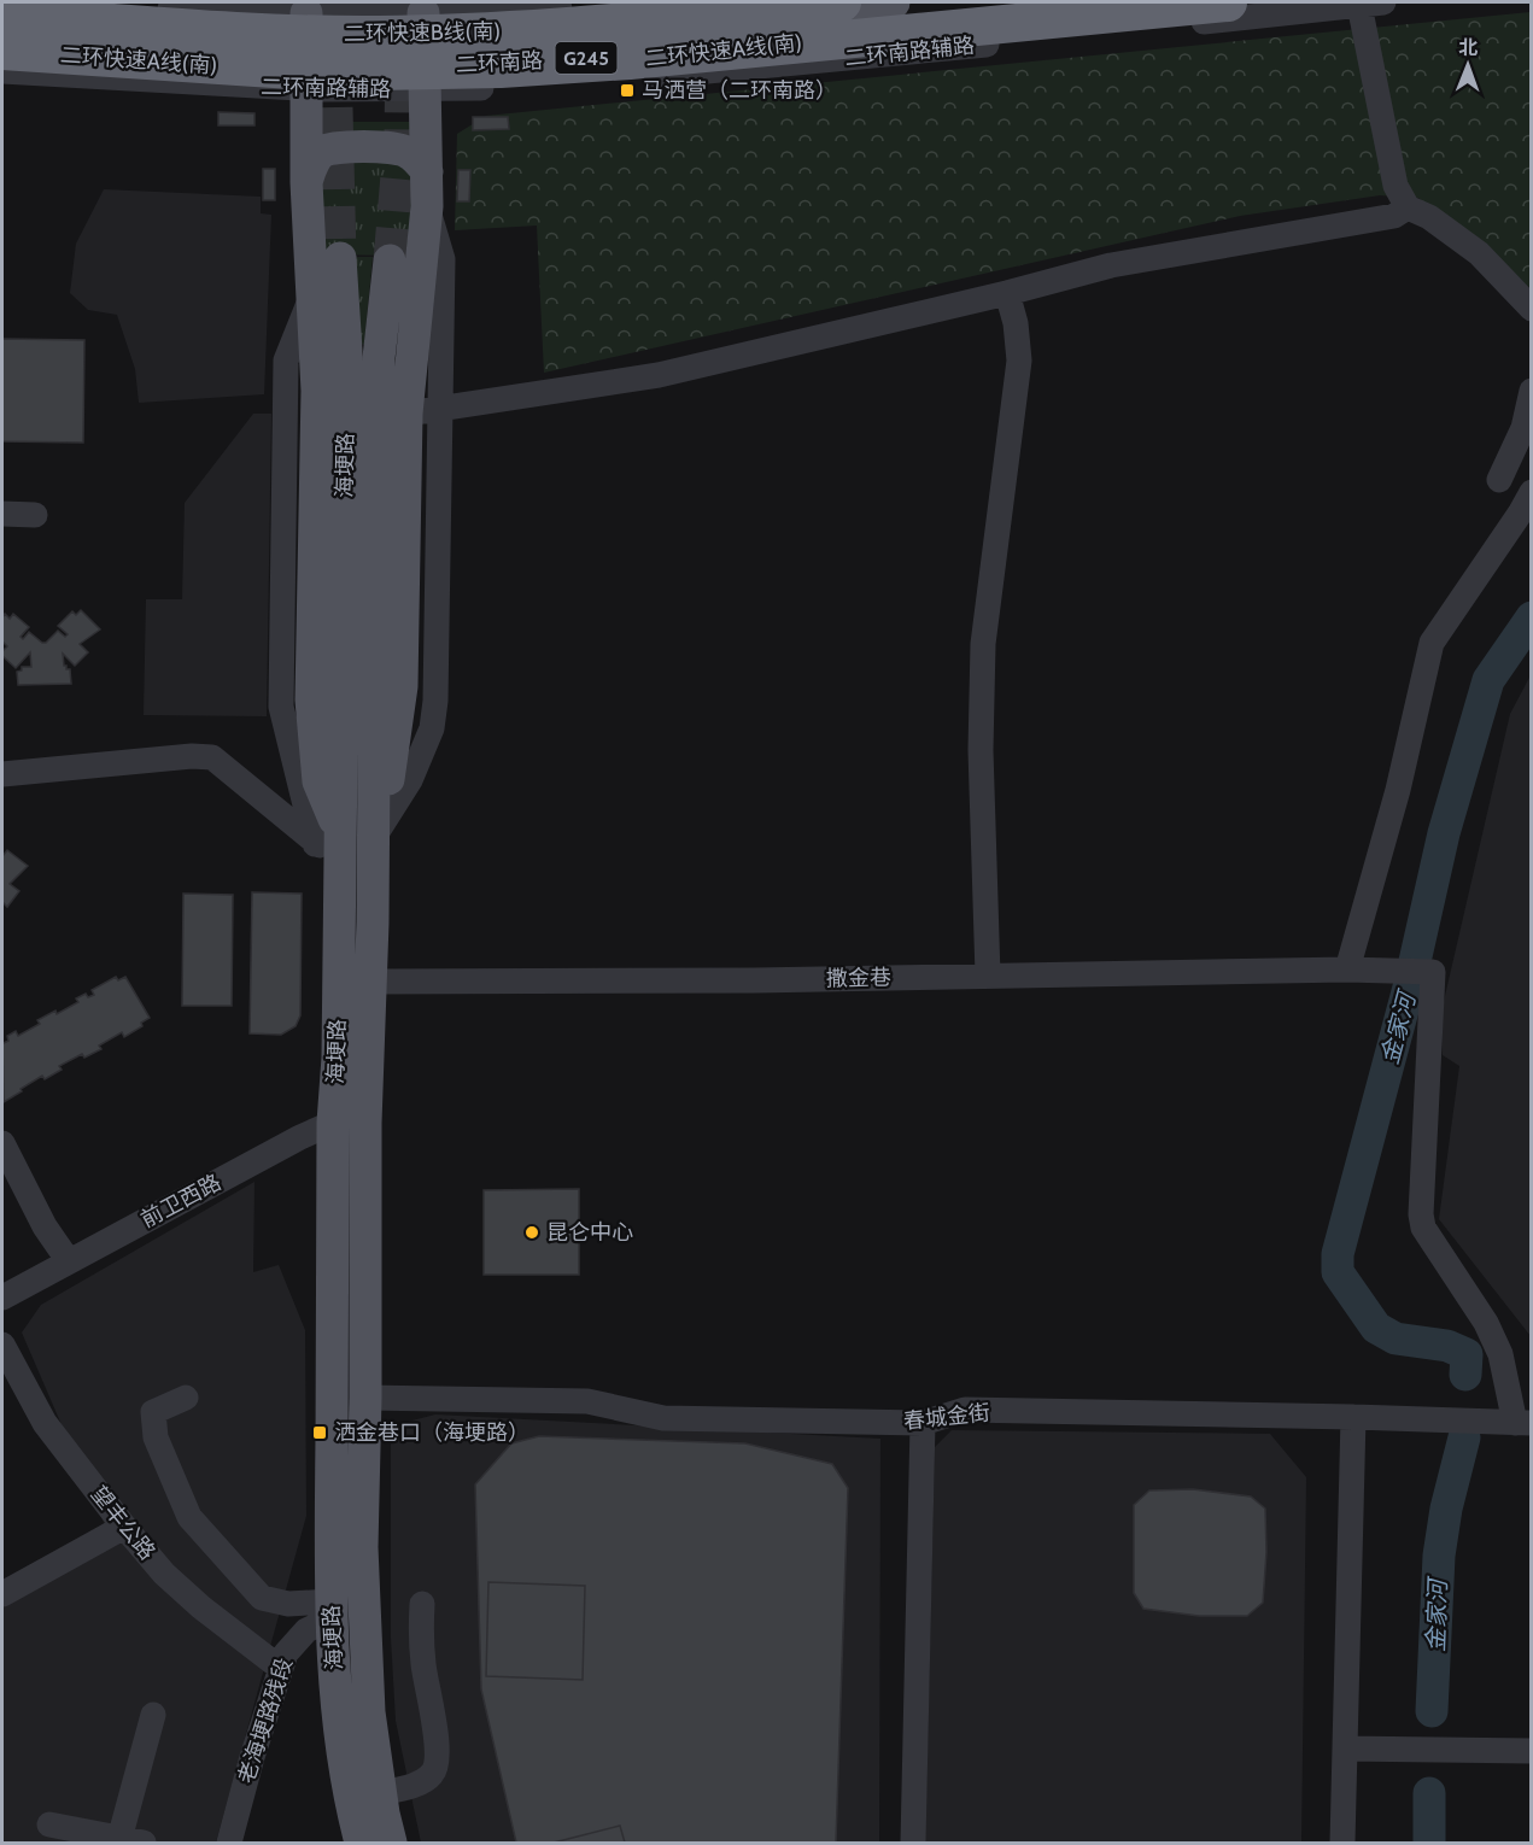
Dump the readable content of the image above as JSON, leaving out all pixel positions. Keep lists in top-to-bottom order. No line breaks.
{"streets":{"highway":["二环快速B线(南)","二环快速A线(南)"],"main road":["G245","二环南路","海埂路"],"street":["二环南路辅路","撒金巷","前卫西路","春城金街","望丰公路","老海埂路残段"]},"crossings":[["二环快速B线(南)","二环南路"],["二环南路辅路","二环南路"],["海埂路","撒金巷"],["海埂路","前卫西路"],["海埂路","春城金街"],["海埂路","老海埂路残段"],["撒金巷","春城金街"],["望丰公路","老海埂路残段"]],"water":["金家河"],"places":{"transit":["马洒营（二环南路）","洒金巷口（海埂路）"],"other":["昆仑中心"]},"north":"top"}
